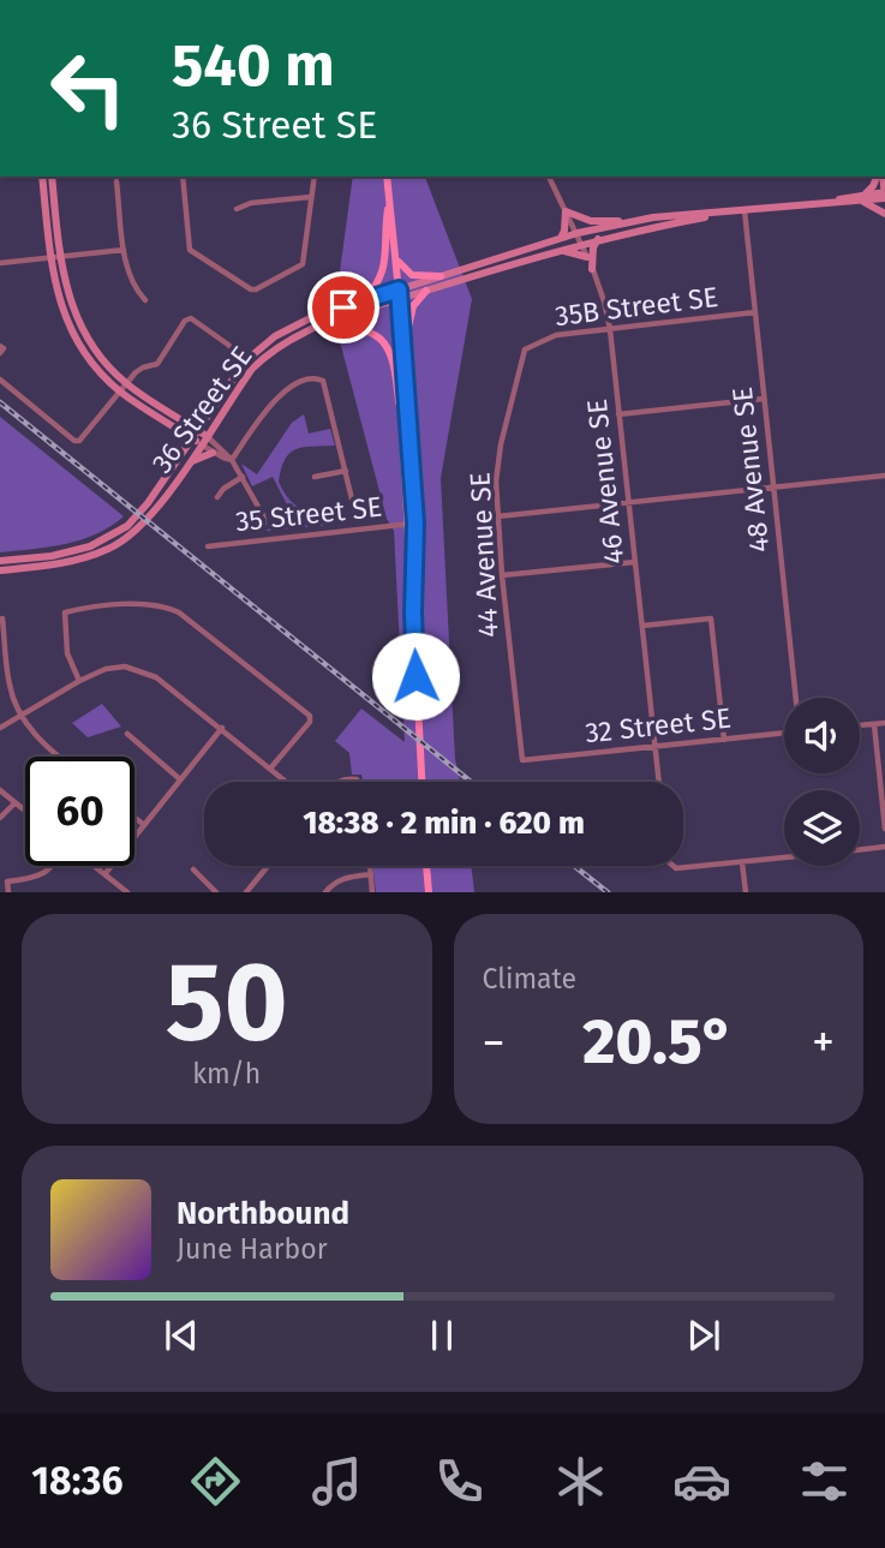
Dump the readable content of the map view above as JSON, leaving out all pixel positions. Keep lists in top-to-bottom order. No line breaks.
{"streets":{"street":["35B Street SE","36 Street SE","48 Avenue SE","46 Avenue SE","35 Street SE","44 Avenue SE","32 Street SE"]},"crossings":[["35B Street SE","48 Avenue SE"],["35B Street SE","46 Avenue SE"],["35B Street SE","44 Avenue SE"],["36 Street SE","48 Avenue SE"],["36 Street SE","46 Avenue SE"],["46 Avenue SE","32 Street SE"],["44 Avenue SE","32 Street SE"]],"page":{"turn":["540 m","36 Street SE"],"limit":"60","trip":"18:38 · 2 min · 620 m","tile":[["50","km/h"],"Climate"],"heat":["−","20.5°","+"],"song":["Northbound","June Harbor"],"tabs":"18:36"}}
